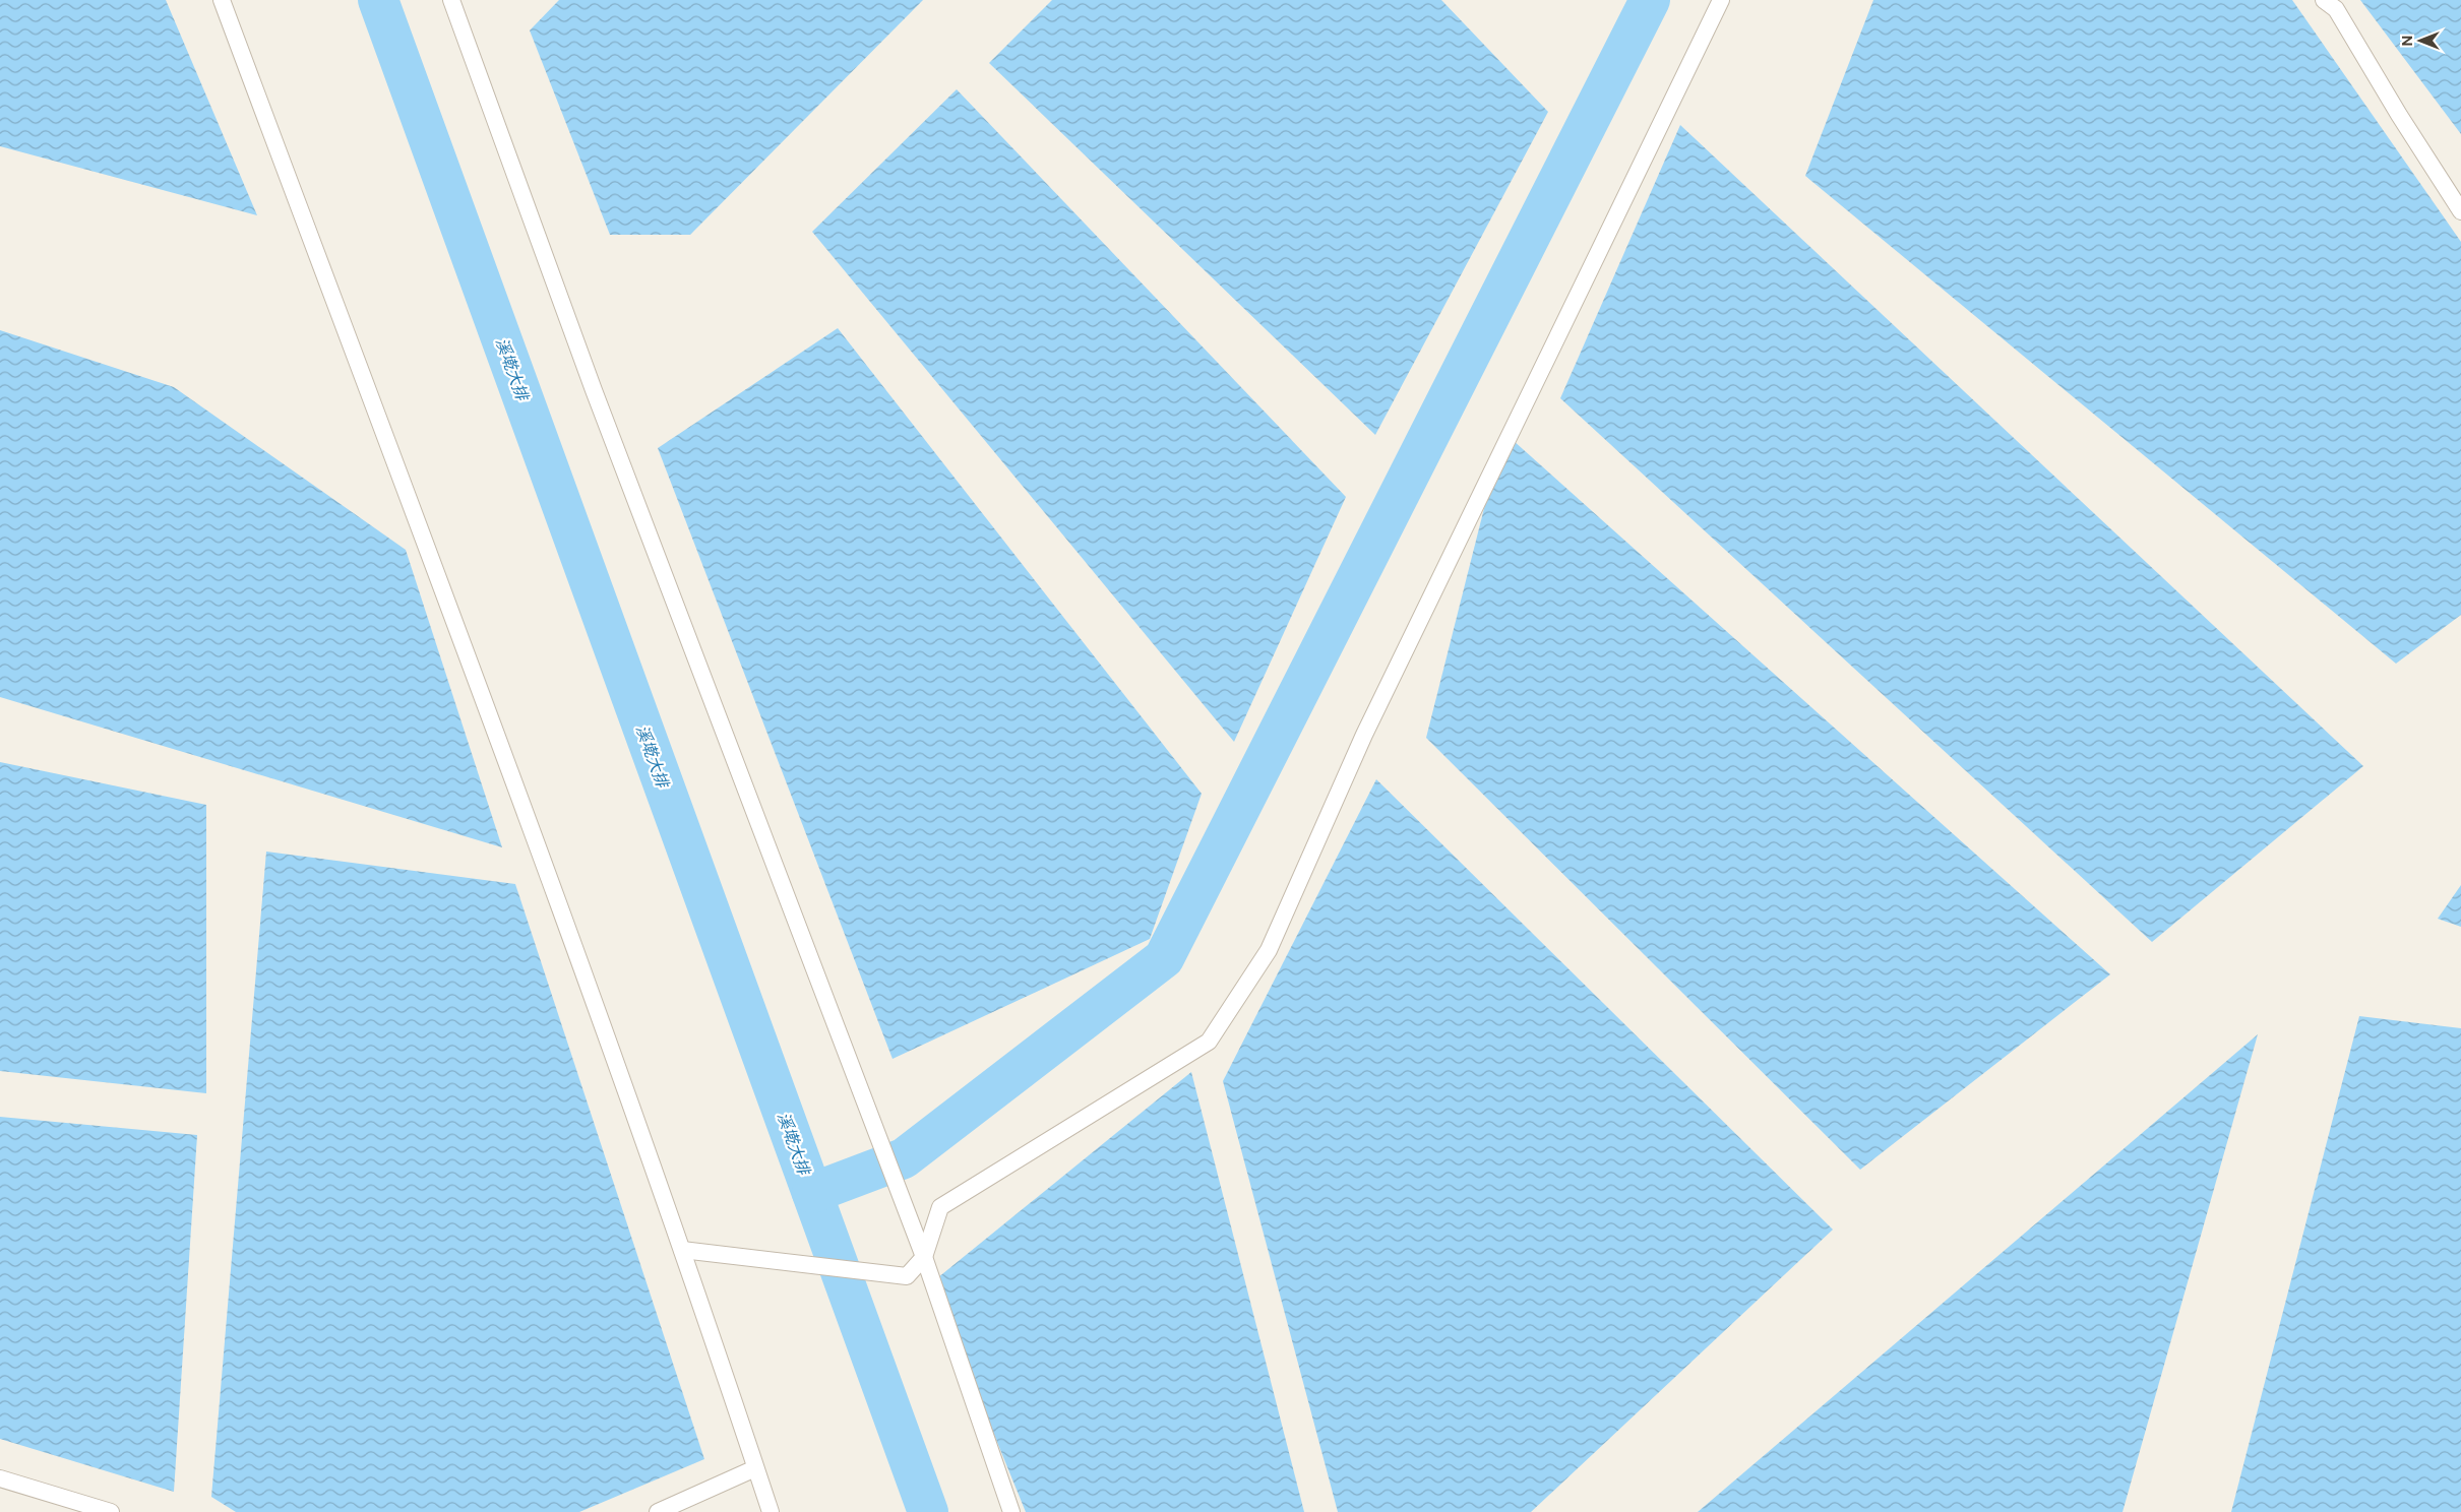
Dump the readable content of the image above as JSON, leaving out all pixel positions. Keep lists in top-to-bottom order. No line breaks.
{"water":["溪墘大排"],"north":"left"}
